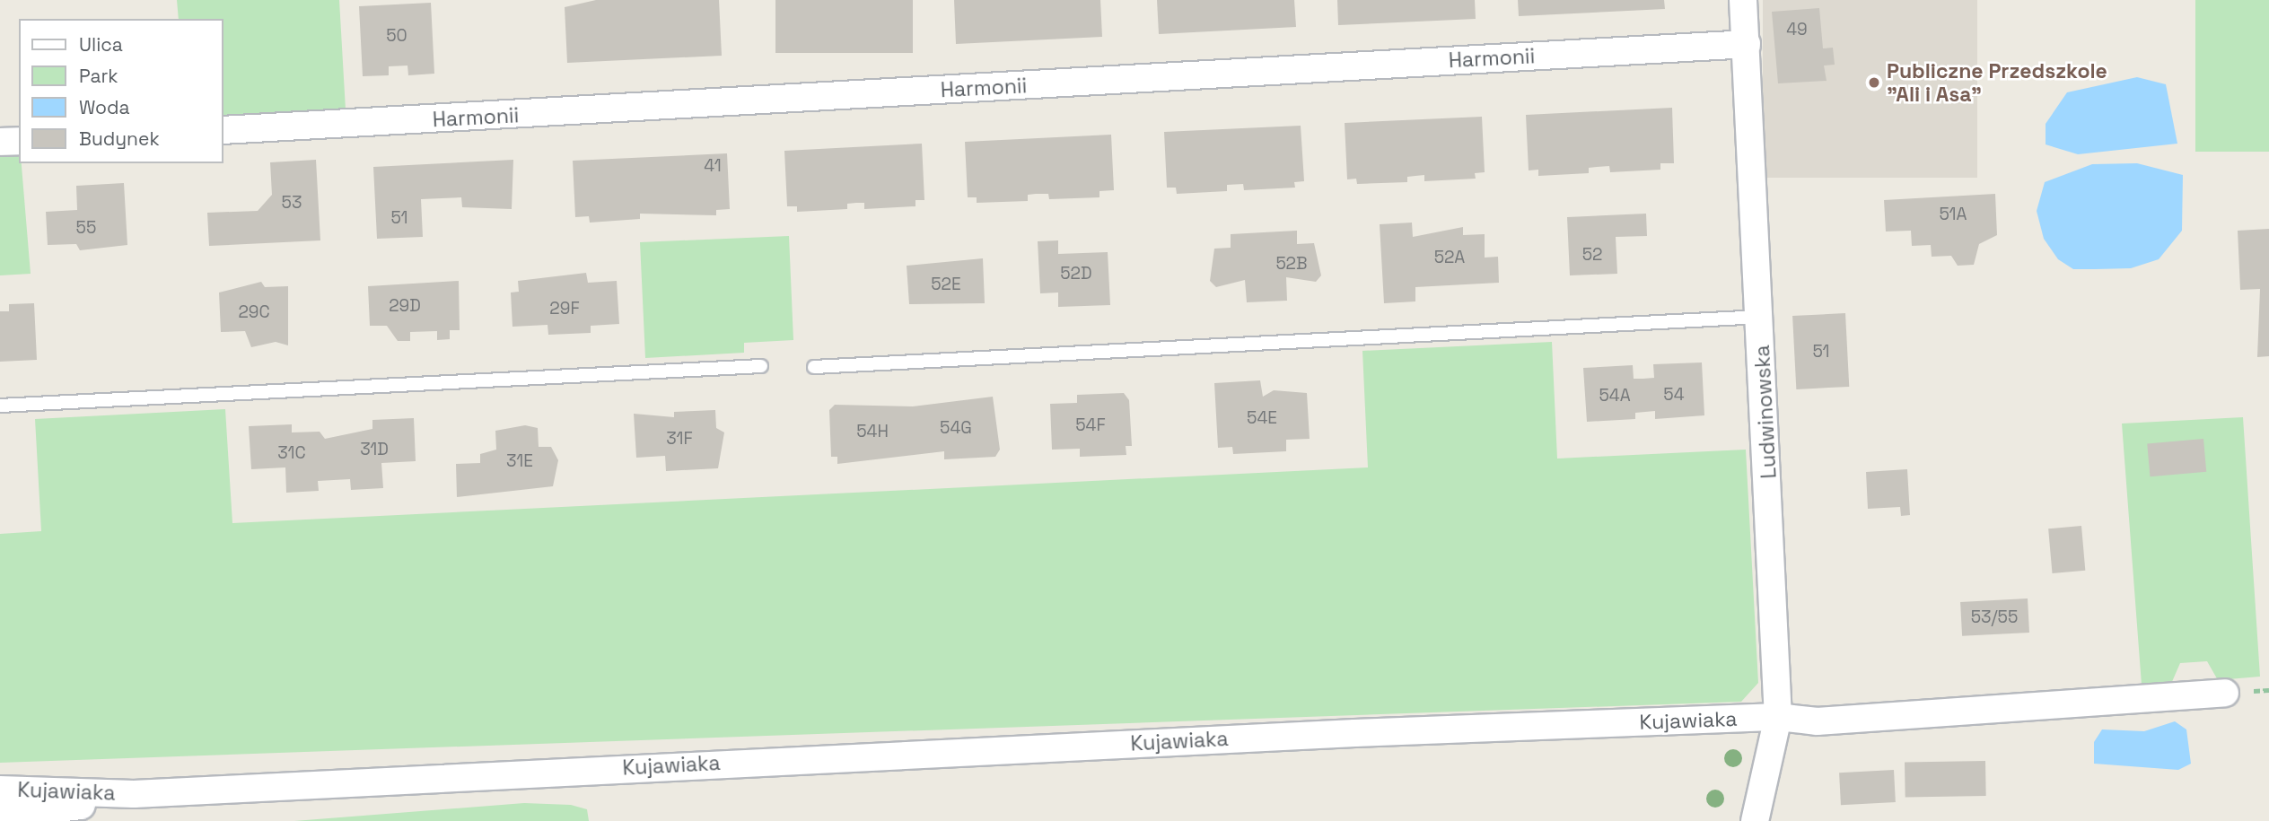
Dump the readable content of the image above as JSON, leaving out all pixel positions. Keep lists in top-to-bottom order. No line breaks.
{"streets":{"street":["Harmonii","Ludwinowska","Kujawiaka"]},"crossings":[["Harmonii","Ludwinowska"],["Ludwinowska","Kujawiaka"]],"places":["Publiczne Przedszkole \"Ali i Asa\""],"house_numbers":["49","50","41","53","51A","51","55","52","52A","52B","52D","52E","29D","29F","29C","51","54","54A","54E","54F","54G","54H","31F","31D","31C","31E","53/55"],"legend":["Ulica","Park","Woda","Budynek"]}
